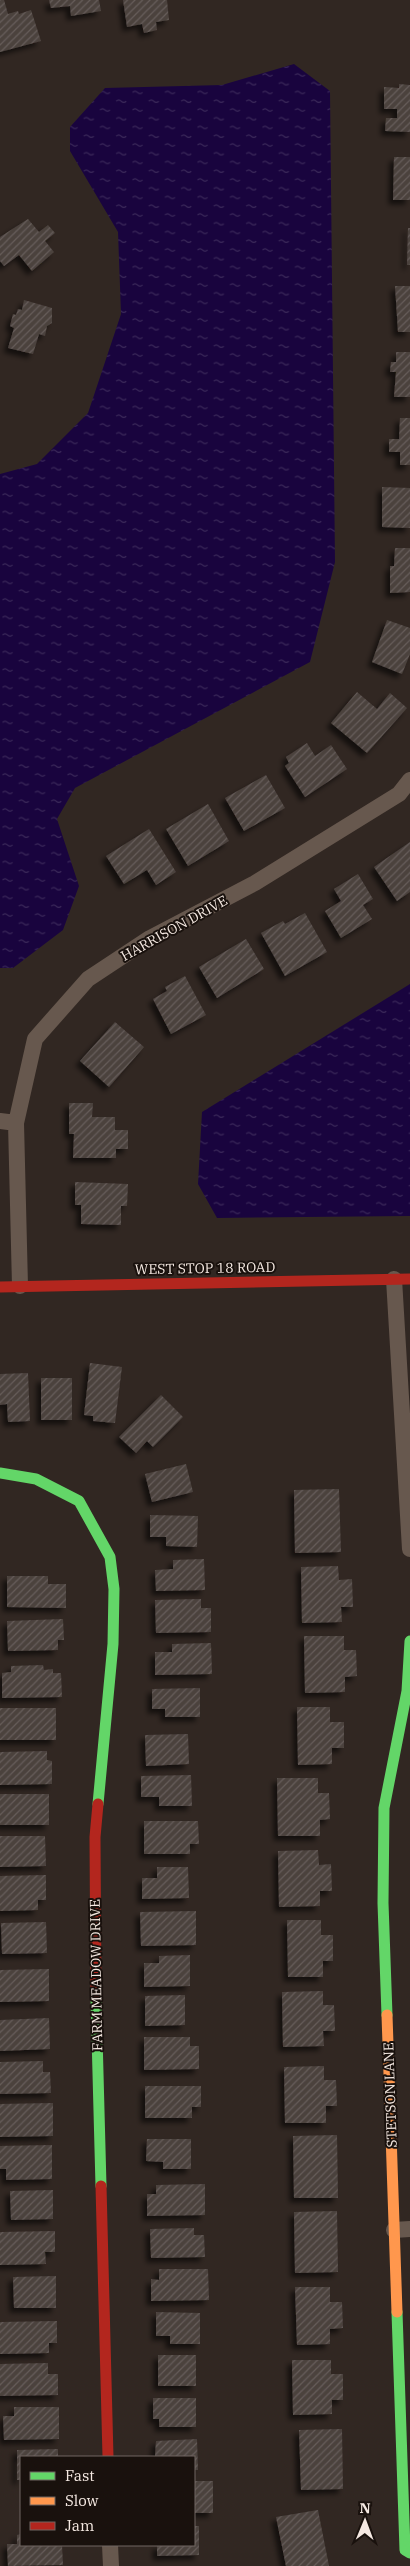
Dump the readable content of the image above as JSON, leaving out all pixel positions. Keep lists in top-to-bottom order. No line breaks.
{"streets":{"street":["HARRISON DRIVE","WEST STOP 18 ROAD","FARM MEADOW DRIVE","STETSON LANE"]},"crossings":[["HARRISON DRIVE","WEST STOP 18 ROAD"]],"legend":["Fast","Slow","Jam"],"north":"top"}
